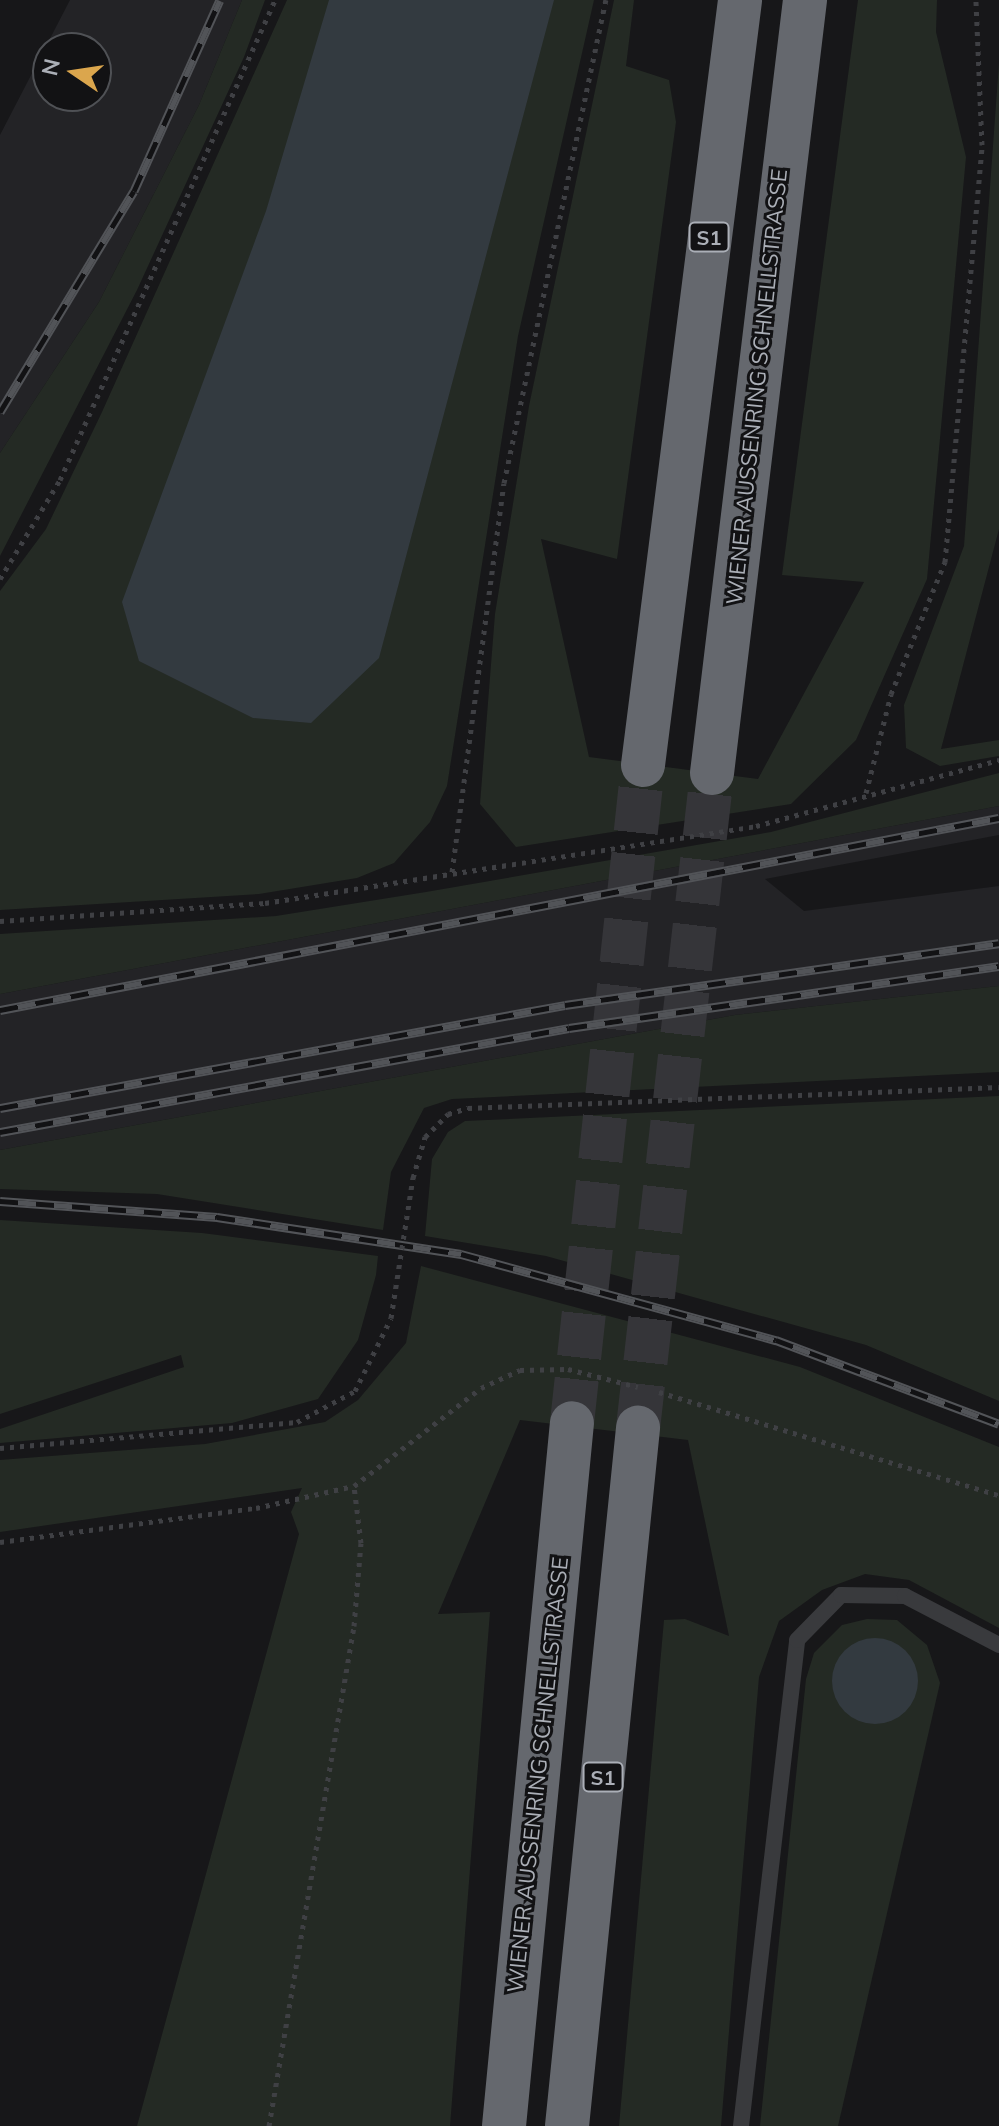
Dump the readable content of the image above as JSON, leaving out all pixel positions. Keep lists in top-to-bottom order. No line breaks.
{"streets":{"highway":["S1","WIENER AUSSENRING SCHNELLSTRASSE"]},"north":"left"}
